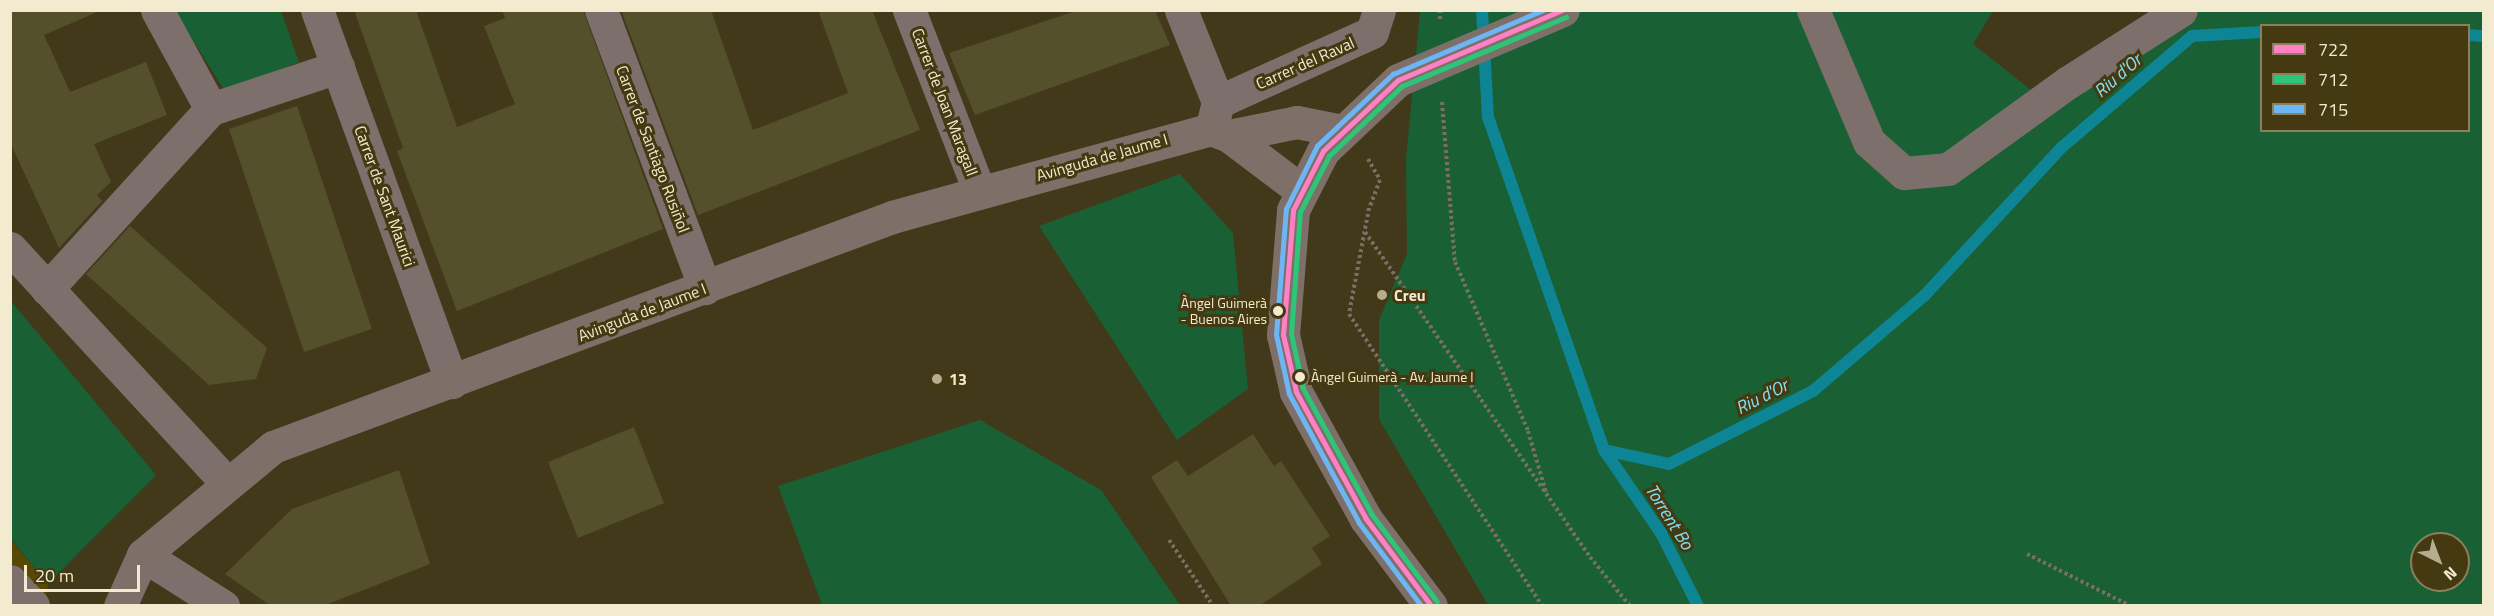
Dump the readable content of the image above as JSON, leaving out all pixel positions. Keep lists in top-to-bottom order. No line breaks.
{"streets":{"street":["Carrer del Raval","Carrer de Joan Maragall","Carrer de Santiago Rusiñol","Avinguda de Jaume I","Carrer de Sant Maurici"]},"crossings":[["Carrer del Raval","Avinguda de Jaume I"],["Carrer de Joan Maragall","Avinguda de Jaume I"],["Carrer de Santiago Rusiñol","Avinguda de Jaume I"],["Avinguda de Jaume I","Carrer de Sant Maurici"]],"water":["Riu d'Or","Torrent Bo"],"places":["Creu","Àngel Guimerà - Buenos Aires","Àngel Guimerà - Av. Jaume l","13"],"lines":["transit line 722","transit line 715","transit line 712"],"legend":["722","712","715"],"scale_bar":"20 m","north":"bottom right"}
